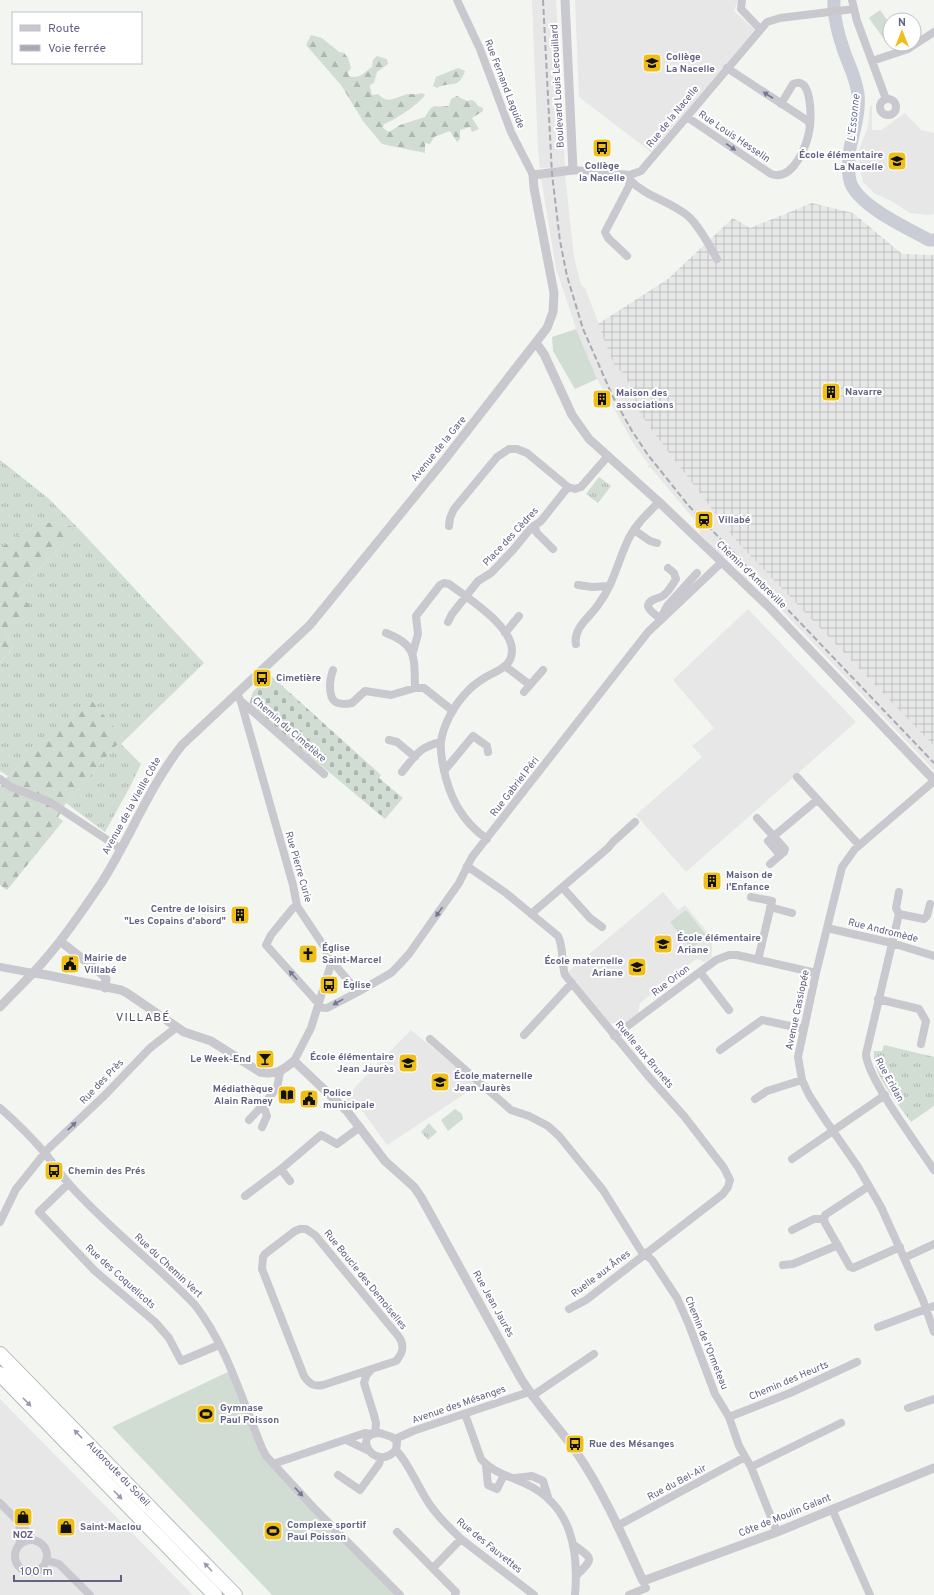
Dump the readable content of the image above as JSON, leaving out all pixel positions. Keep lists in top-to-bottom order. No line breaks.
{"streets":{"highway":["Autoroute du Soleil"],"street":["Rue Fernand Laguide","Boulevard Louis Lecouillard","Rue de la Nacelle","Rue Louis Hesselin","Avenue de la Gare","Place des Cèdres","Chemin d'Ambreville","Chemin du Cimetière","Rue Gabriel Péri","Avenue de la Vieille Côte","Rue Pierre Curie","Rue Andromède","Rue Orion","Avenue Cassiopée","Ruelle aux Brunets","Rue Eridan","Rue des Près","Rue du Chemin Vert","Ruelle aux Ânes","Rue des Coquelicots","Rue Boucle des Demoiselles","Rue Jean Jaurès","Chemin de l'Ormeteau","Chemin des Heurts","Avenue des Mésanges","Rue du Bel-Air","Côte de Moulin Galant","Rue des Fauvettes"]},"crossings":[["Rue Fernand Laguide","Avenue de la Gare"],["Rue de la Nacelle","Rue Louis Hesselin"],["Avenue de la Gare","Chemin d'Ambreville"],["Avenue de la Gare","Avenue de la Vieille Côte"],["Avenue de la Gare","Rue Pierre Curie"],["Chemin d'Ambreville","Rue Gabriel Péri"],["Chemin d'Ambreville","Avenue Cassiopée"],["Chemin du Cimetière","Rue Pierre Curie"],["Rue Gabriel Péri","Ruelle aux Brunets"],["Avenue de la Vieille Côte","Rue Pierre Curie"],["Rue Andromède","Avenue Cassiopée"],["Rue Andromède","Rue Eridan"],["Rue Orion","Avenue Cassiopée"],["Rue Orion","Ruelle aux Brunets"],["Ruelle aux Brunets","Ruelle aux Ânes"],["Ruelle aux Brunets","Chemin de l'Ormeteau"],["Rue des Près","Rue du Chemin Vert"],["Rue du Chemin Vert","Rue des Coquelicots"],["Ruelle aux Ânes","Chemin de l'Ormeteau"],["Rue Jean Jaurès","Avenue des Mésanges"],["Rue Jean Jaurès","Rue du Bel-Air"],["Rue Jean Jaurès","Côte de Moulin Galant"],["Chemin de l'Ormeteau","Chemin des Heurts"],["Chemin de l'Ormeteau","Rue du Bel-Air"],["Chemin de l'Ormeteau","Côte de Moulin Galant"],["Avenue des Mésanges","Rue des Fauvettes"]],"one_way":["Rue des Près"],"districts":["VILLABÉ"],"water":["L'Essonne"],"places":{"school or university":["Collège La Nacelle","École élémentaire La Nacelle","École élémentaire Ariane","École maternelle Ariane","École élémentaire Jean Jaurès","École maternelle Jean Jaurès"],"bus stop":["Collège la Nacelle","Cimetière","Église","Chemin des Prés","Rue des Mésanges"],"building":["Navarre","Maison des associations","Maison de l'Enfance","Centre de loisirs \"Les Copains d'abord\""],"station":["Villabé"],"church":["Église Saint-Marcel"],"public building":["Mairie de Villabé","Police municipale"],"bar":["Le Week-End"],"library":["Médiathèque Alain Ramey"],"sports":["Gymnase Paul Poisson","Complexe sportif Paul Poisson"],"shop":["NOZ","Saint-Maclou"]},"legend":["Route","Voie ferrée"],"scale_bar":"100 m","north":"top"}
